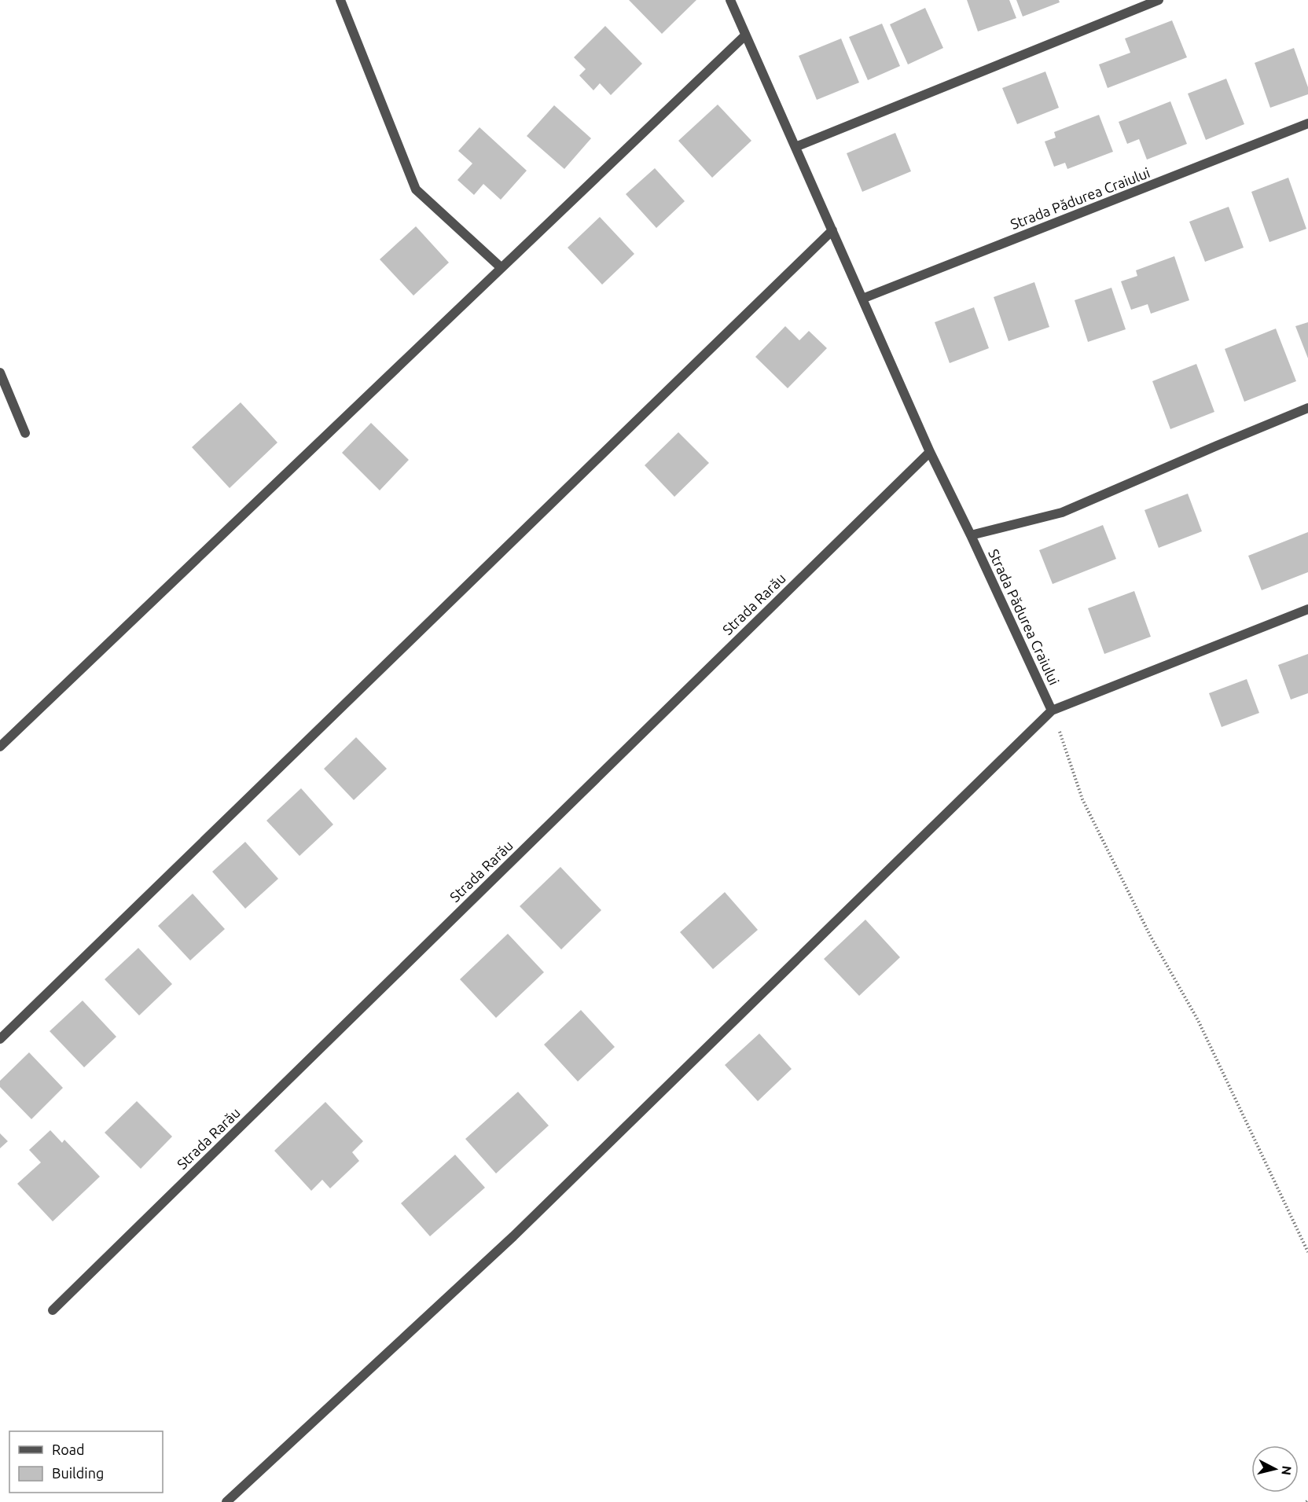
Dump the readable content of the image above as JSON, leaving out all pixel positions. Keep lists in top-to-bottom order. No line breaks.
{"streets":{"street":["Strada Pădurea Craiului","Strada Rarău"]},"crossings":[["Strada Pădurea Craiului","Strada Rarău"]],"legend":["Road","Building"],"north":"right"}
